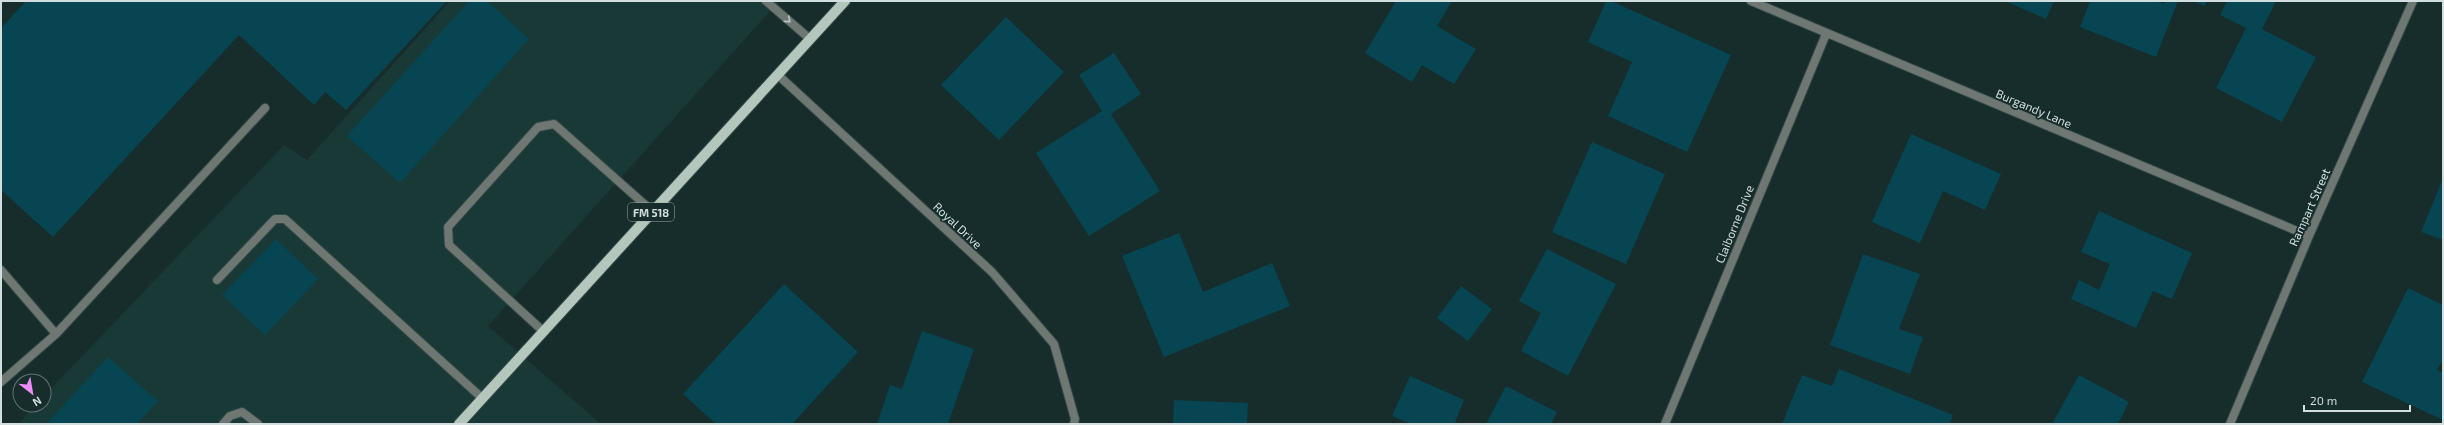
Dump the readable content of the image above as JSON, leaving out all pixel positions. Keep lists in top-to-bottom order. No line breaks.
{"streets":{"main road":["FM 518"],"street":["Burgandy Lane","Rampart Street","Claiborne Drive","Royal Drive"]},"crossings":[["Burgandy Lane","Rampart Street"],["Burgandy Lane","Claiborne Drive"],["FM 518","Royal Drive"]],"scale_bar":"20 m","north":"bottom right"}
